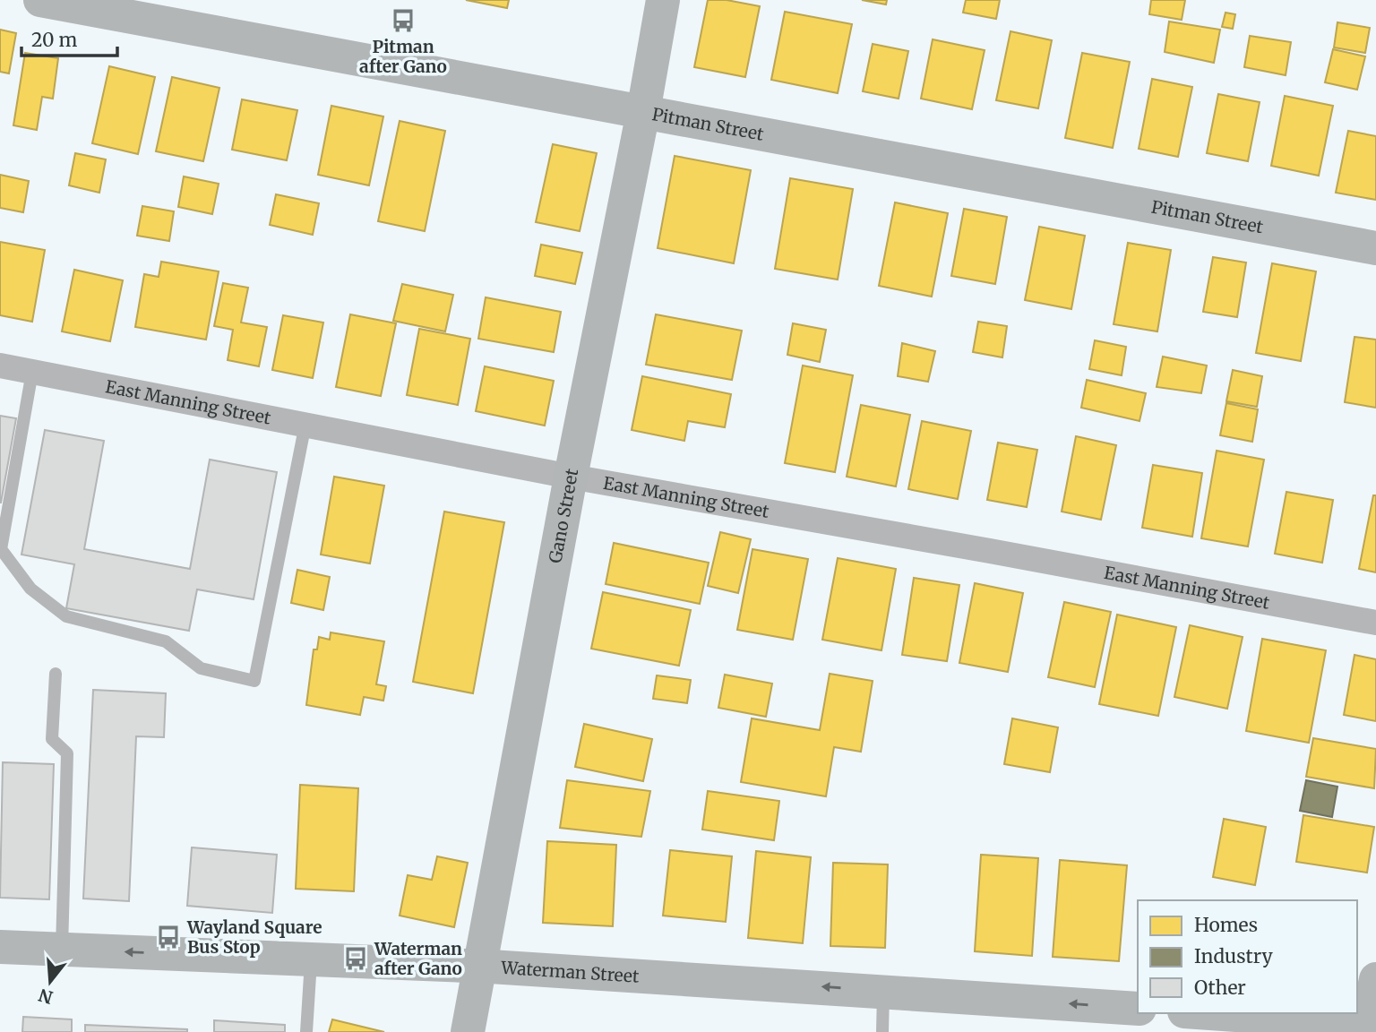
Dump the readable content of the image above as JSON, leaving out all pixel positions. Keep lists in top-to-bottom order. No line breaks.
{"streets":{"main road":["Pitman Street","Gano Street","Waterman Street"],"street":["East Manning Street"]},"crossings":[["Pitman Street","Gano Street"],["East Manning Street","Gano Street"],["Gano Street","Waterman Street"]],"one_way":["Waterman Street"],"places":{"bus stop":["Pitman after Gano","Wayland Square Bus Stop","Waterman after Gano"]},"legend":["Homes","Industry","Other"],"scale_bar":"20 m","north":"bottom"}
